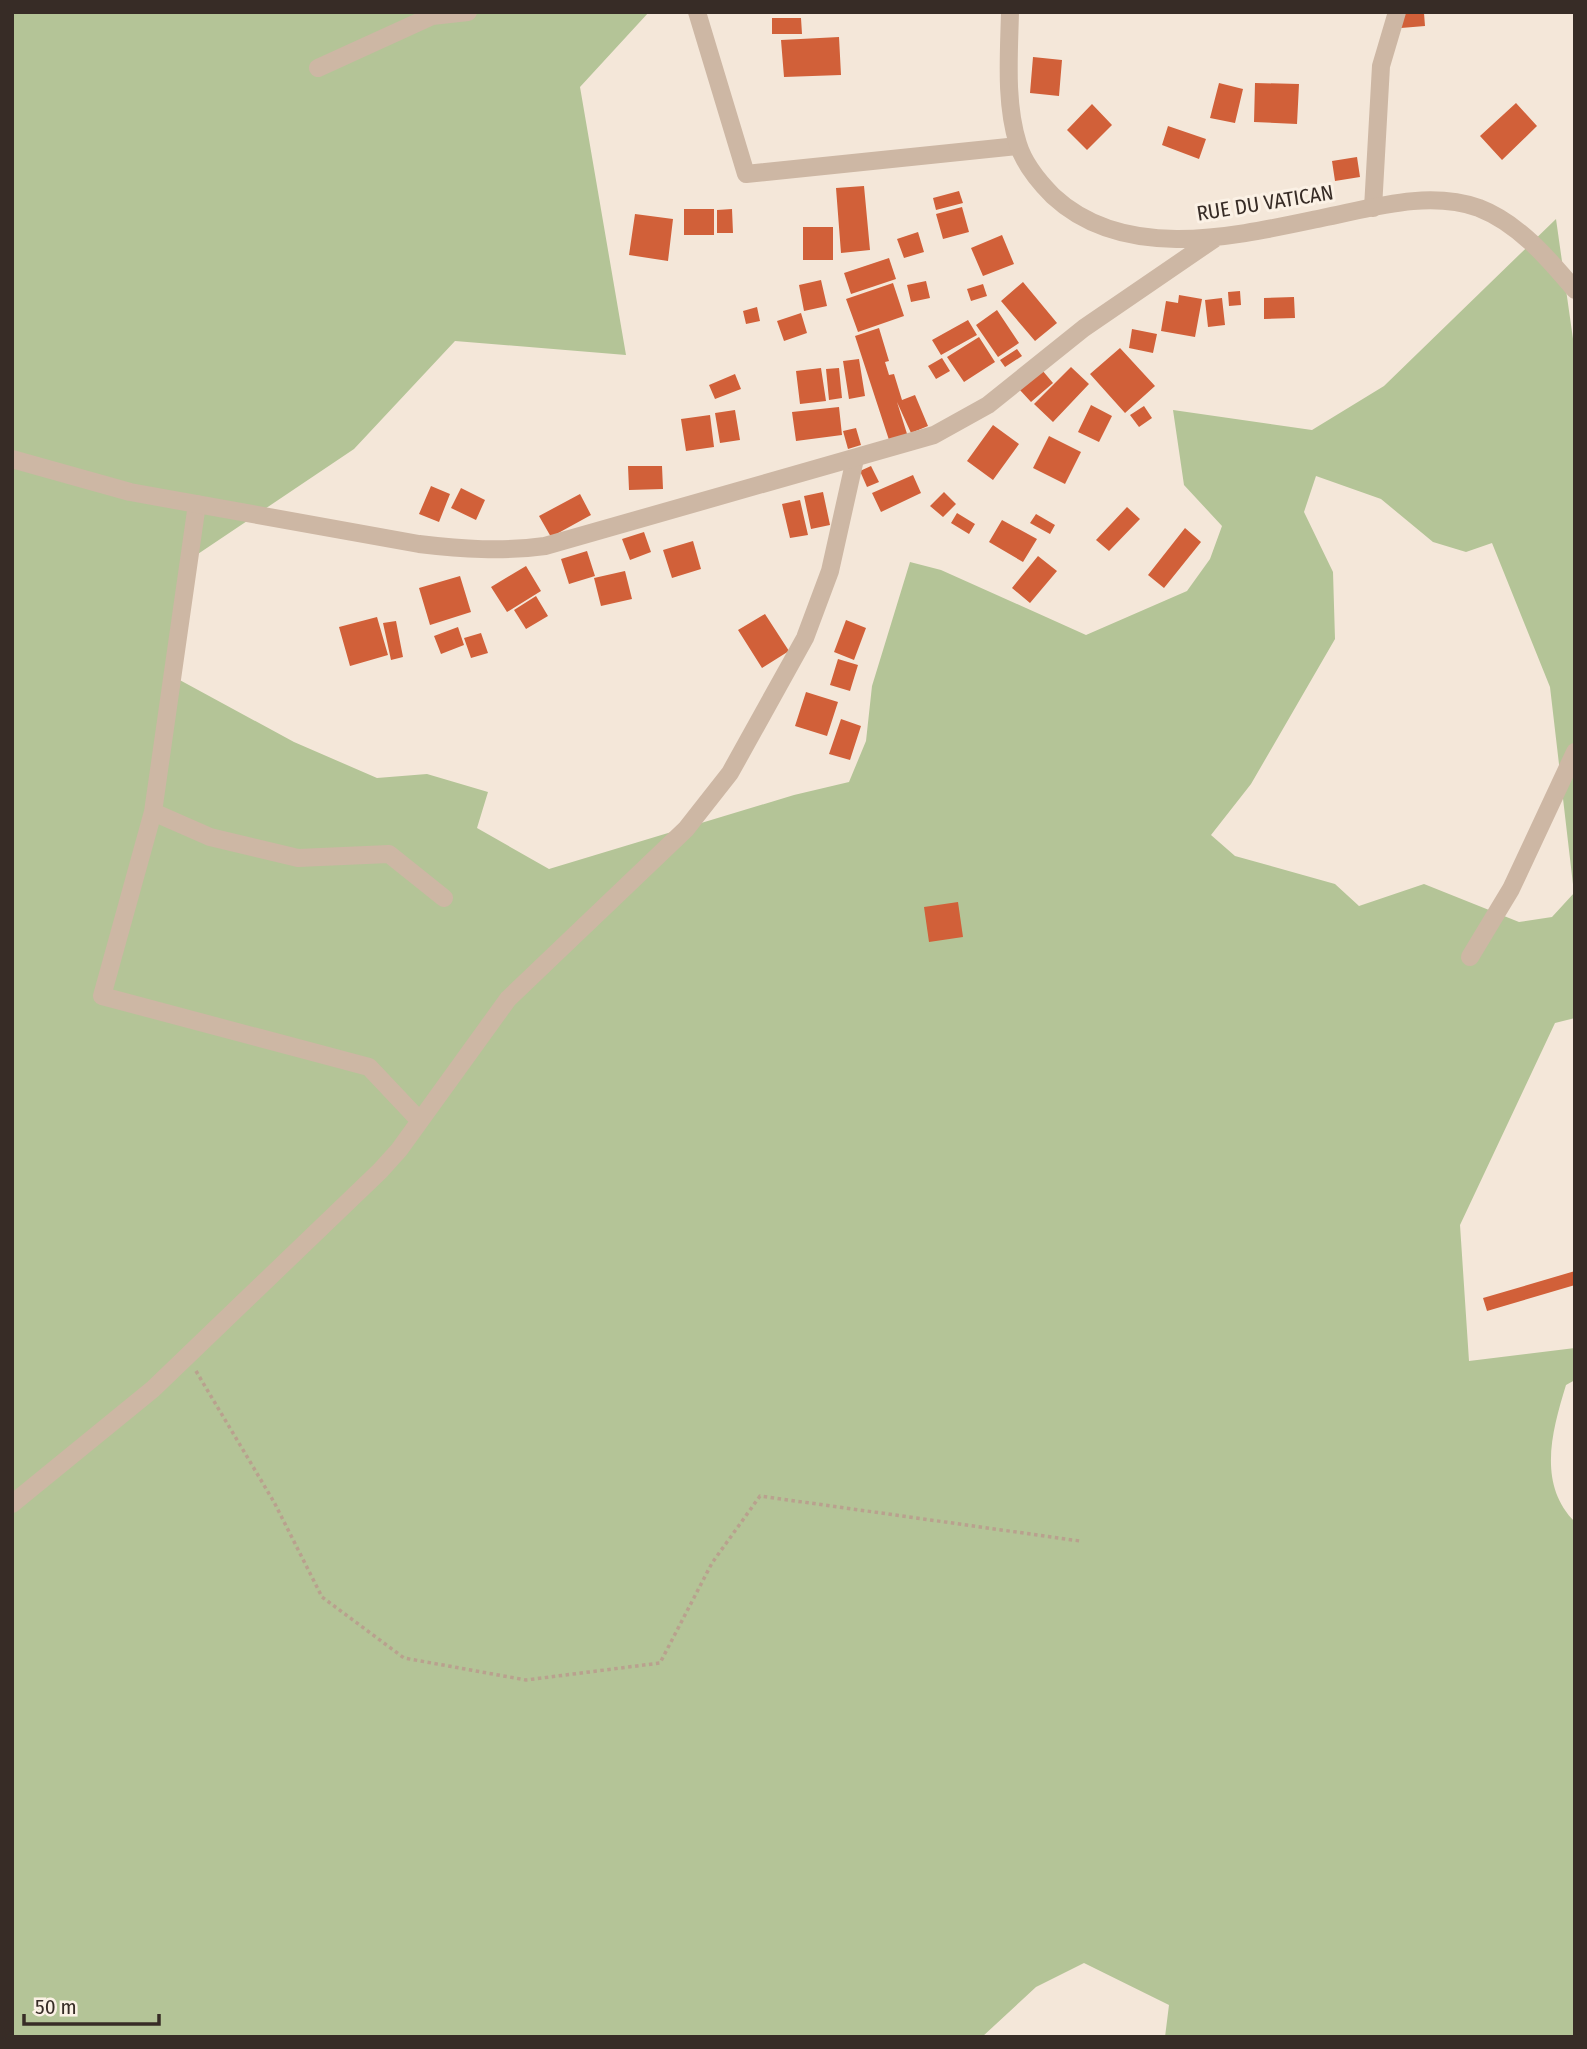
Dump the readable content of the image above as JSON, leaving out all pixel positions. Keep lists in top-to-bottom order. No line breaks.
{"streets":{"street":["RUE DU VATICAN"]},"scale_bar":"50 m"}
